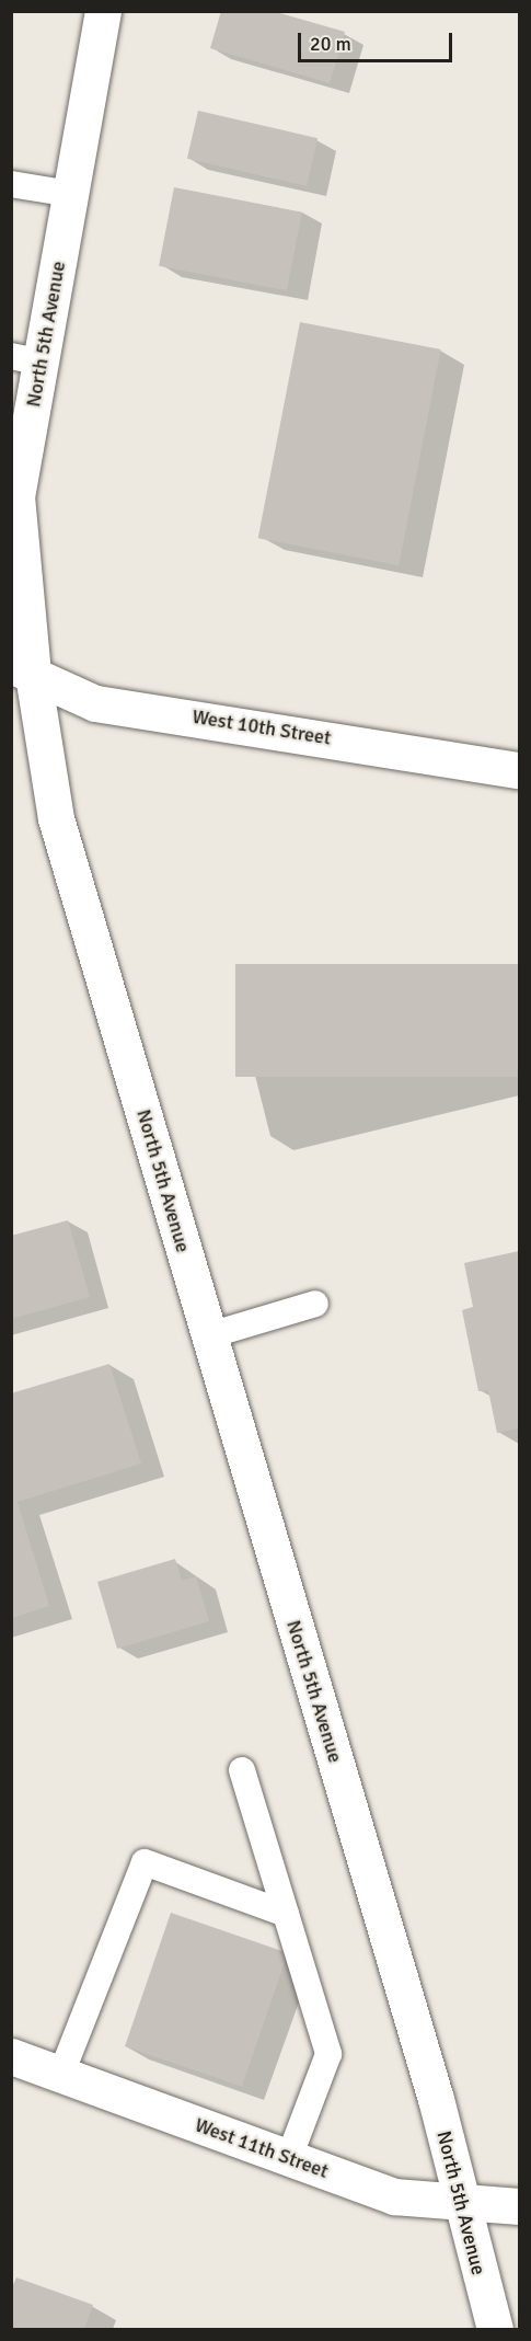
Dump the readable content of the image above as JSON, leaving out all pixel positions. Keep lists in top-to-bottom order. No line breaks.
{"streets":{"street":["North 5th Avenue","West 10th Street","West 11th Street"]},"crossings":[["North 5th Avenue","West 10th Street"],["North 5th Avenue","West 11th Street"]],"scale_bar":"20 m"}
